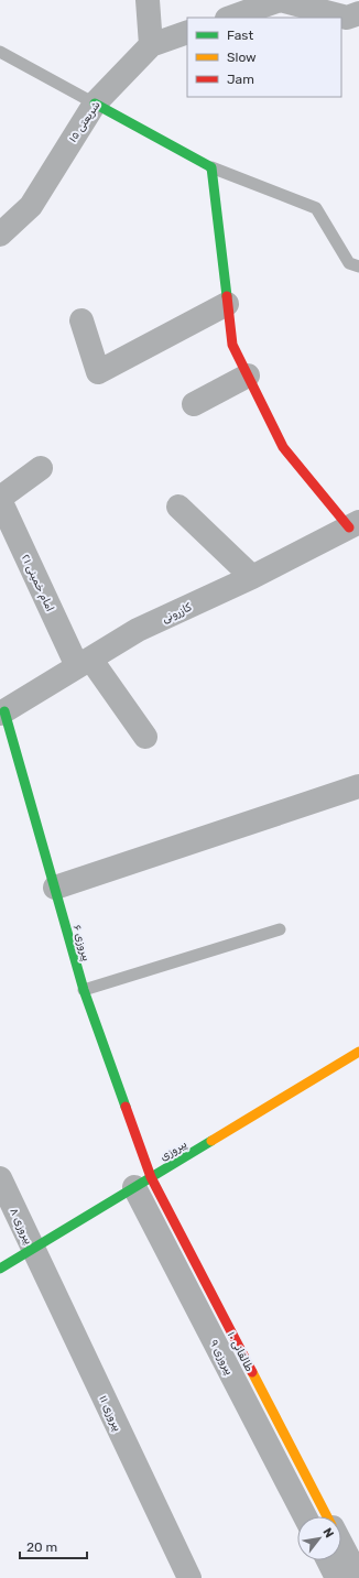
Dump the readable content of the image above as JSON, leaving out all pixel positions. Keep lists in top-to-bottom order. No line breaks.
{"streets":{"street":["شریعتی ۱۵","امام خمینی ۲۱","کازرونی","پیروزی ۶","پیروزی","پیروزی ۸","طالقانی ۱۰","پیروزی ۹","پیروزی ۱۱"]},"crossings":[["امام خمینی ۲۱","کازرونی"],["کازرونی","پیروزی ۶"],["پیروزی ۶","پیروزی"],["پیروزی ۶","طالقانی ۱۰"],["پیروزی ۶","پیروزی ۹"],["پیروزی","پیروزی ۸"],["پیروزی","طالقانی ۱۰"],["پیروزی","پیروزی ۹"],["پیروزی","پیروزی ۱۱"],["پیروزی ۸","پیروزی ۱۱"],["طالقانی ۱۰","پیروزی ۹"]],"legend":["Fast","Slow","Jam"],"scale_bar":"20 m","north":"top right"}
